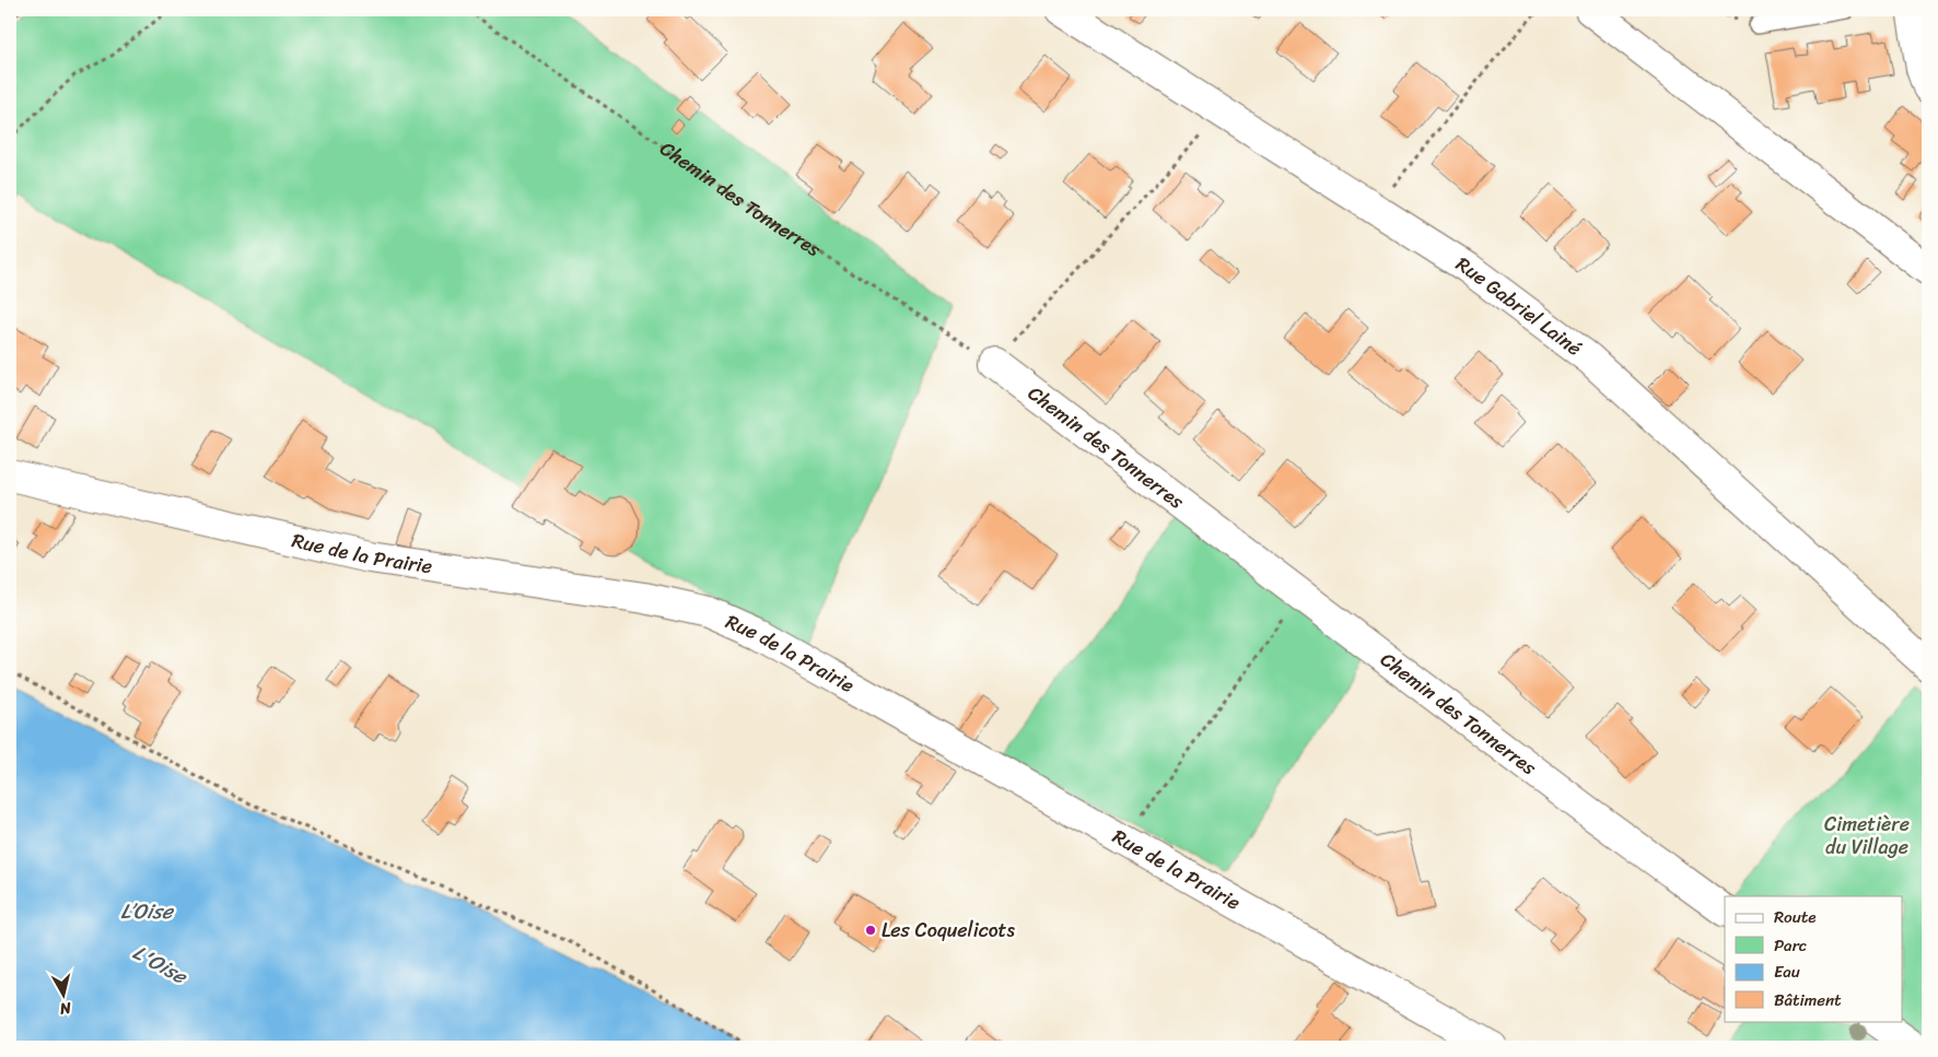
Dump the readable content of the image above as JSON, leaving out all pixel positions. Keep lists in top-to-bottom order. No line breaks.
{"streets":{"street":["Chemin des Tonnerres","Rue Gabriel Lainé","Rue de la Prairie"]},"water":["L’Oise","L'Oise"],"parks":["Cimetière du Village"],"places":["Les Coquelicots"],"legend":["Route","Parc","Eau","Bâtiment"],"north":"bottom"}
